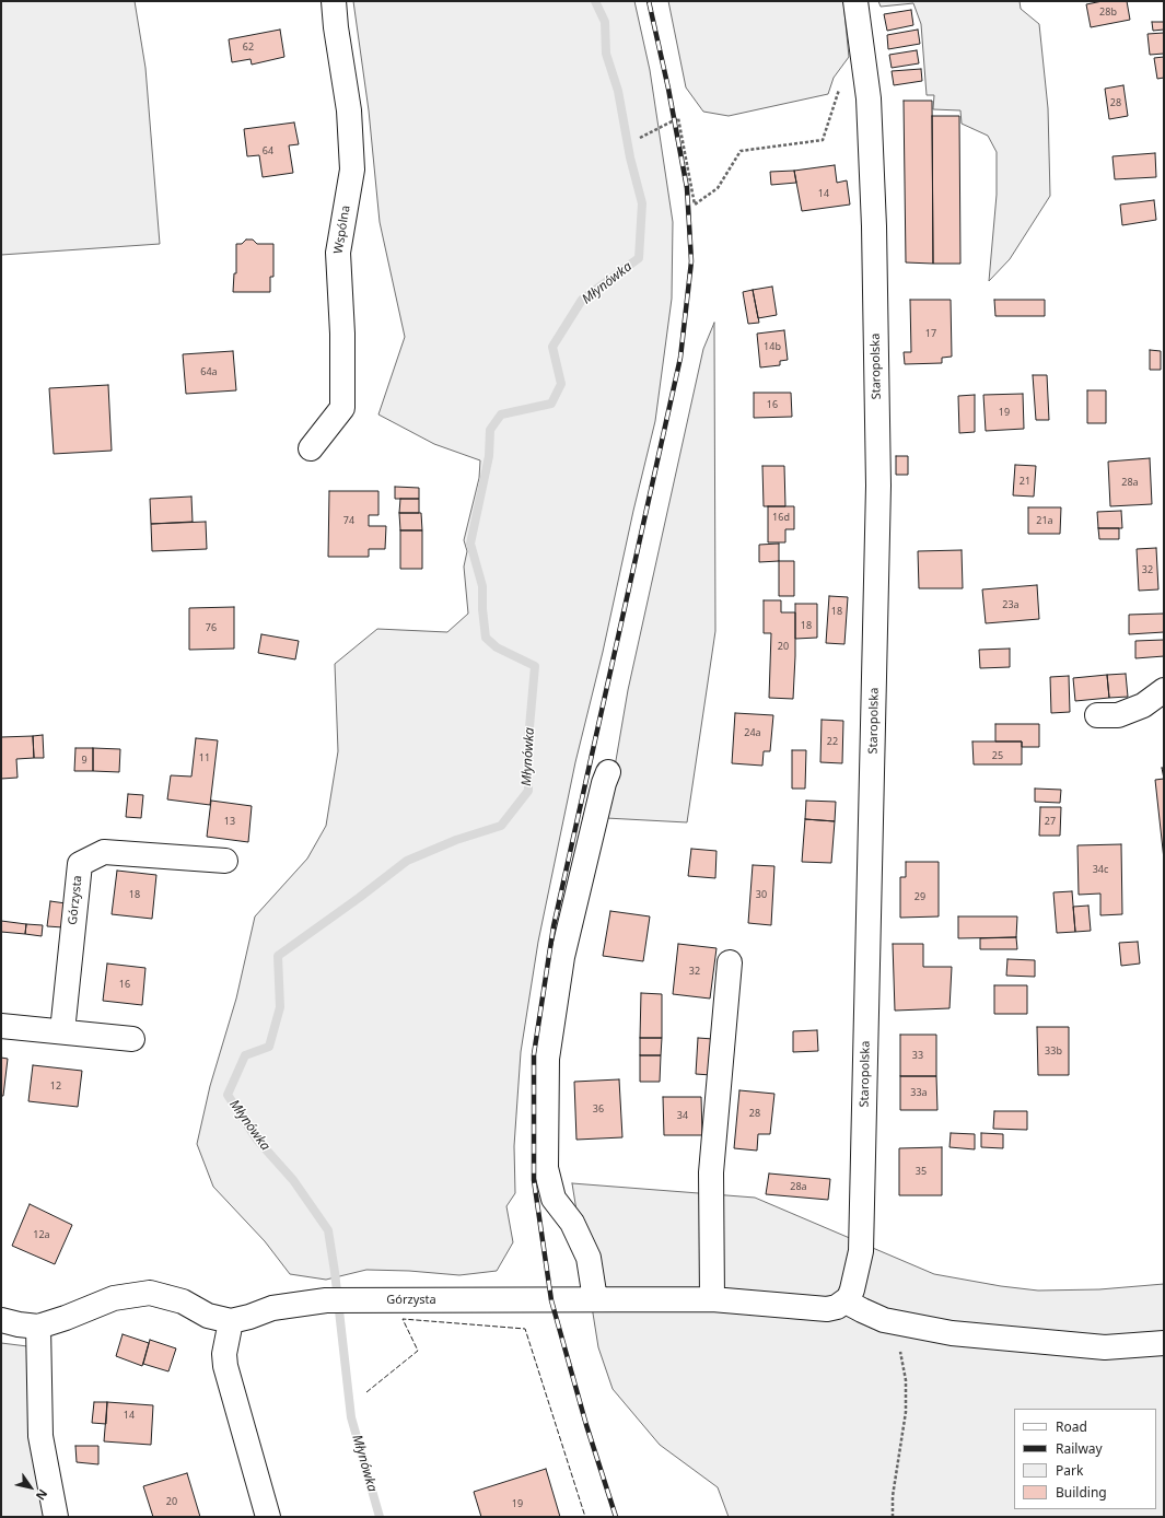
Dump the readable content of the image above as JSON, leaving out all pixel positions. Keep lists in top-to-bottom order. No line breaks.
{"streets":{"street":["Wspólna","Staropolska","Górzysta"]},"water":["Młynówka"],"house_numbers":["28b","62","28","64","14","17","14b","64a","16","19","21","28a","16d","74","21a","32","23a","18","18","76","20","24a","22","25","11","9","13","27","34c","18","30","29","32","16","33b","33","12","33a","36","28","34","35","28a","12a","14","20","19"],"legend":["Road","Railway","Park","Building"],"north":"bottom right"}
